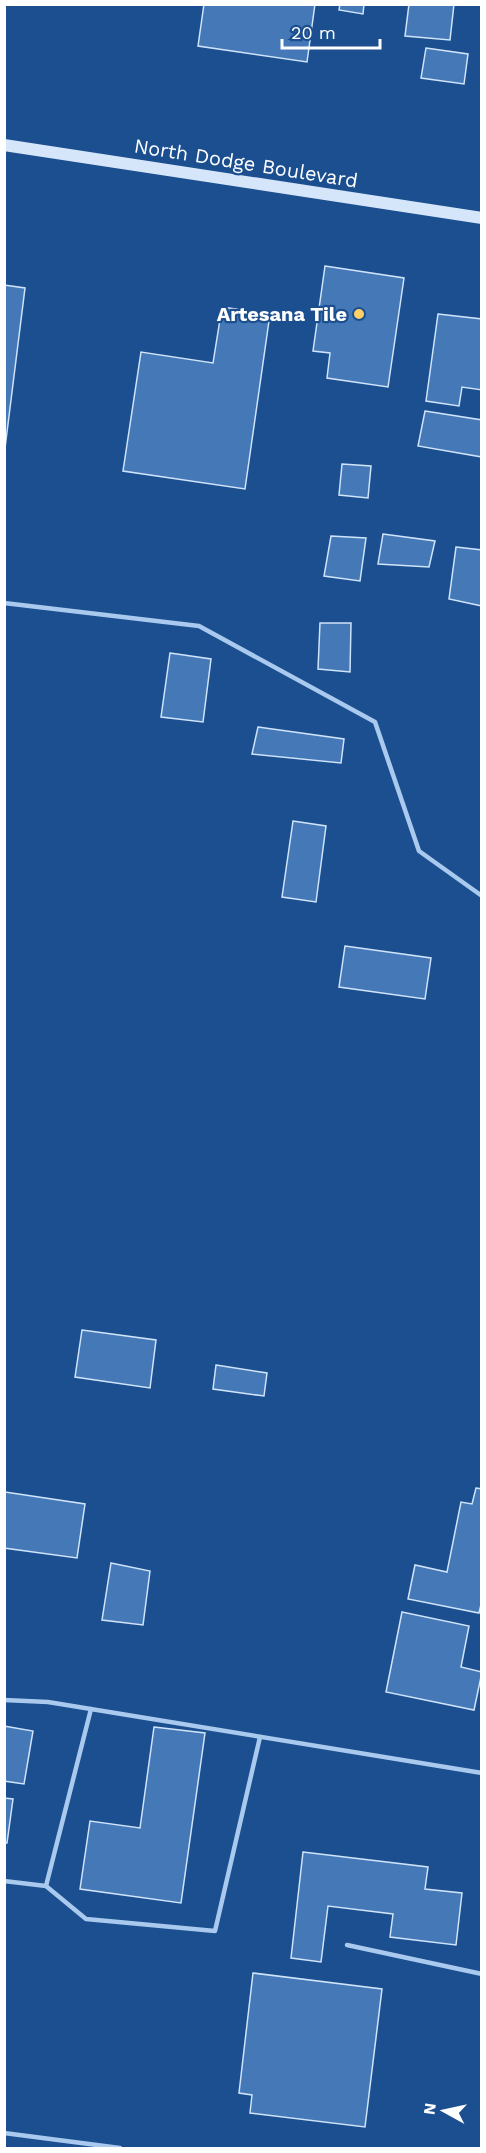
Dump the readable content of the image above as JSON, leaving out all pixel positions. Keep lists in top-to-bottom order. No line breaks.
{"streets":{"street":["North Dodge Boulevard"]},"places":["Artesana Tile"],"scale_bar":"20 m","north":"left"}
